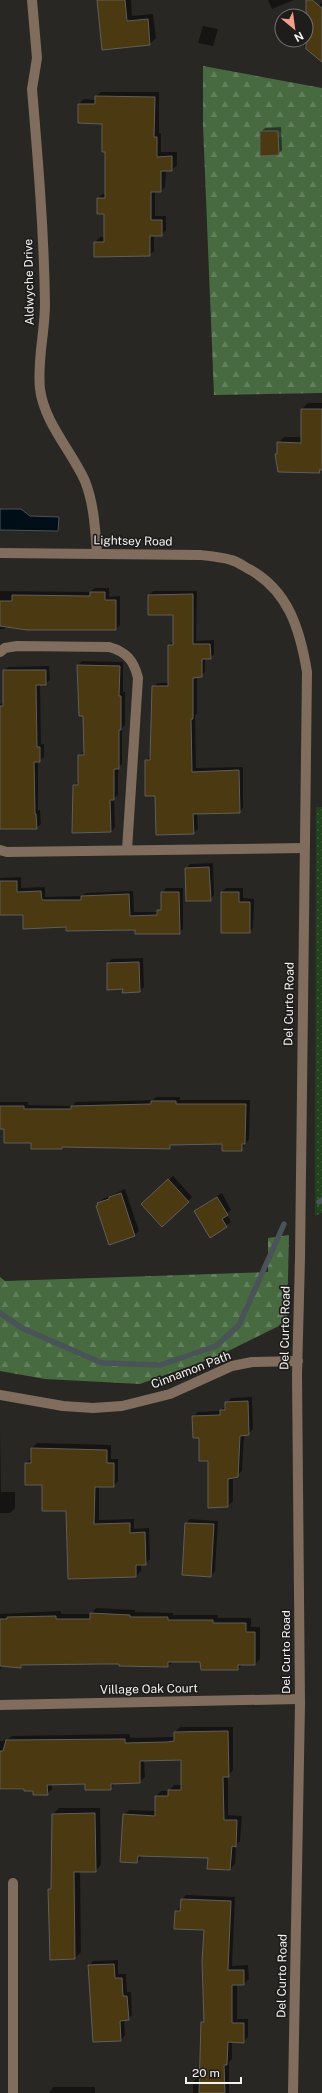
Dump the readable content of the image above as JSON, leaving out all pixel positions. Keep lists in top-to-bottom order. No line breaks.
{"streets":{"street":["Aldwyche Drive","Lightsey Road","Del Curto Road","Cinnamon Path","Village Oak Court"]},"crossings":[["Aldwyche Drive","Lightsey Road"],["Lightsey Road","Del Curto Road"],["Del Curto Road","Cinnamon Path"],["Del Curto Road","Village Oak Court"]],"scale_bar":"20 m","north":"bottom right"}
